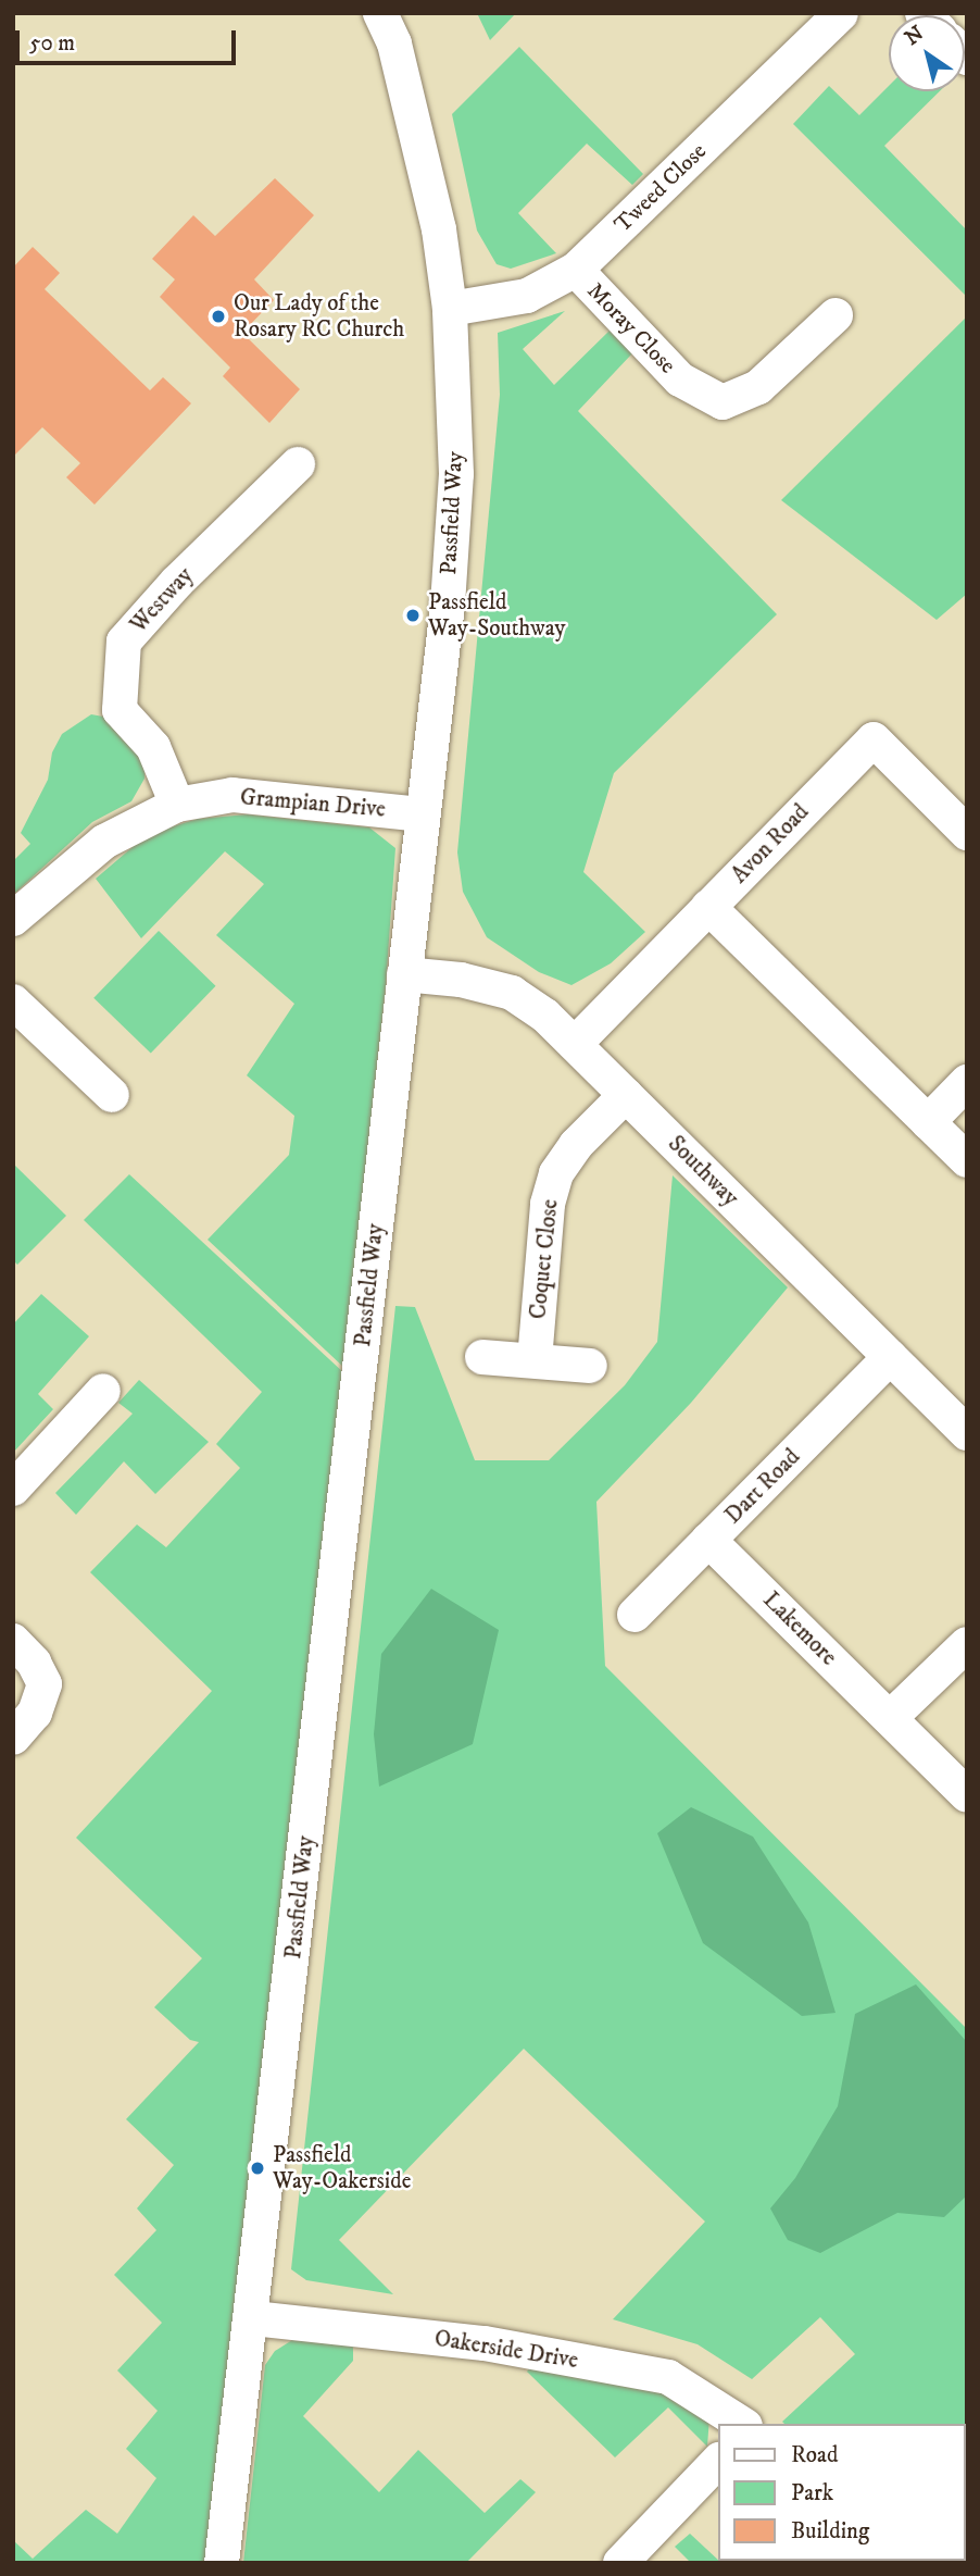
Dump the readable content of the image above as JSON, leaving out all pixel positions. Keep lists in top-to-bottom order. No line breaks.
{"streets":{"street":["Tweed Close","Moray Close","Passfield Way","Westway","Grampian Drive","Avon Road","Southway","Coquet Close","Dart Road","Lakemore","Oakerside Drive"]},"crossings":[["Tweed Close","Moray Close"],["Tweed Close","Passfield Way"],["Passfield Way","Grampian Drive"],["Passfield Way","Southway"],["Passfield Way","Oakerside Drive"],["Westway","Grampian Drive"],["Avon Road","Southway"],["Southway","Coquet Close"],["Southway","Dart Road"],["Dart Road","Lakemore"]],"places":["Our Lady of the Rosary RC Church","Passfield Way-Southway","Passfield Way-Oakerside"],"legend":["Road","Park","Building"],"scale_bar":"50 m","north":"top left"}
